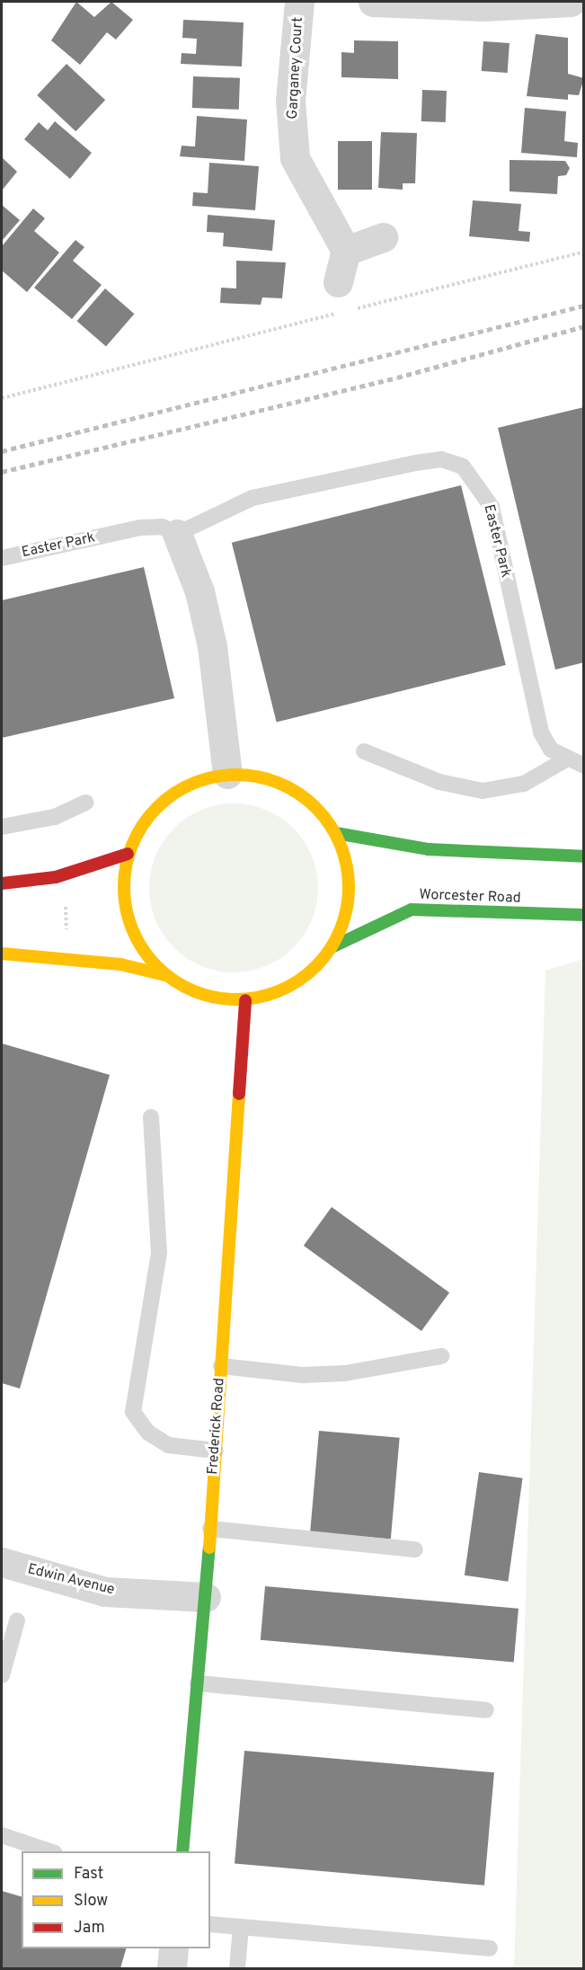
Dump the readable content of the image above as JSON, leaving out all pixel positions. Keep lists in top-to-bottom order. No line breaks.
{"streets":{"main road":["Worcester Road","Frederick Road"],"street":["Garganey Court","Edwin Avenue"],"lane":["Easter Park"]},"crossings":[["Worcester Road","Frederick Road"],["Frederick Road","Edwin Avenue"]],"legend":["Fast","Slow","Jam"]}
